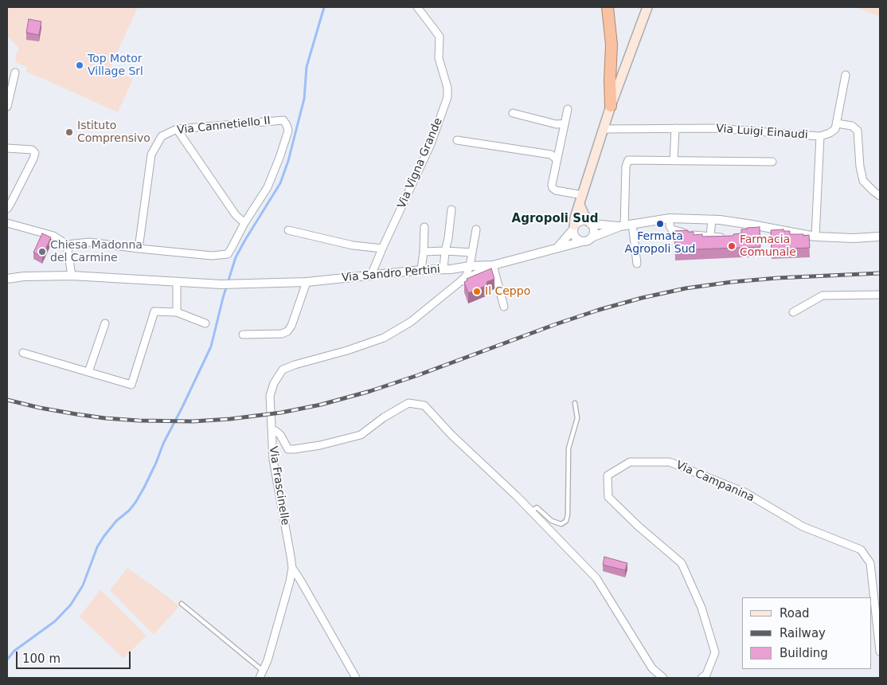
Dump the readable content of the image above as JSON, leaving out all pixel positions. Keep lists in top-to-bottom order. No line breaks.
{"streets":{"street":["Via Cannetiello II","Via Luigi Einaudi","Via Vigna Grande","Via Sandro Pertini","Via Campanina","Via Frascinelle"]},"crossings":[["Via Vigna Grande","Via Sandro Pertini"],["Via Sandro Pertini","Via Frascinelle"]],"districts":["Agropoli Sud"],"places":["Top Motor Village Srl","Istituto Comprensivo","Fermata Agropoli Sud","Farmacia Comunale","Chiesa Madonna del Carmine","Il Ceppo"],"legend":["Road","Railway","Building"],"scale_bar":"100 m"}
